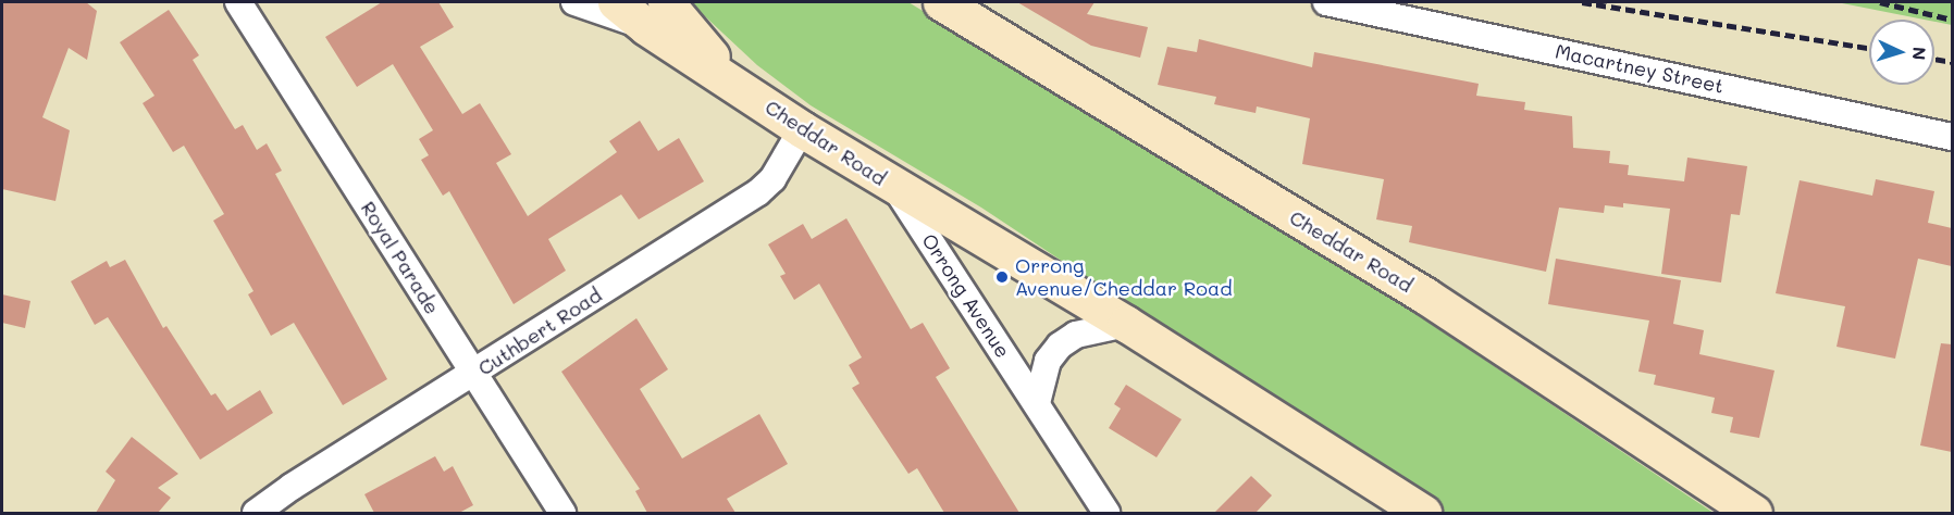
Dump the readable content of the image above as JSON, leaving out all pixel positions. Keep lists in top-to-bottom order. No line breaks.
{"streets":{"main road":["Cheddar Road"],"street":["Macartney Street","Royal Parade","Orrong Avenue","Cuthbert Road"]},"crossings":[["Cheddar Road","Orrong Avenue"],["Cheddar Road","Cuthbert Road"],["Royal Parade","Cuthbert Road"]],"places":["Orrong Avenue/Cheddar Road"],"north":"right"}
